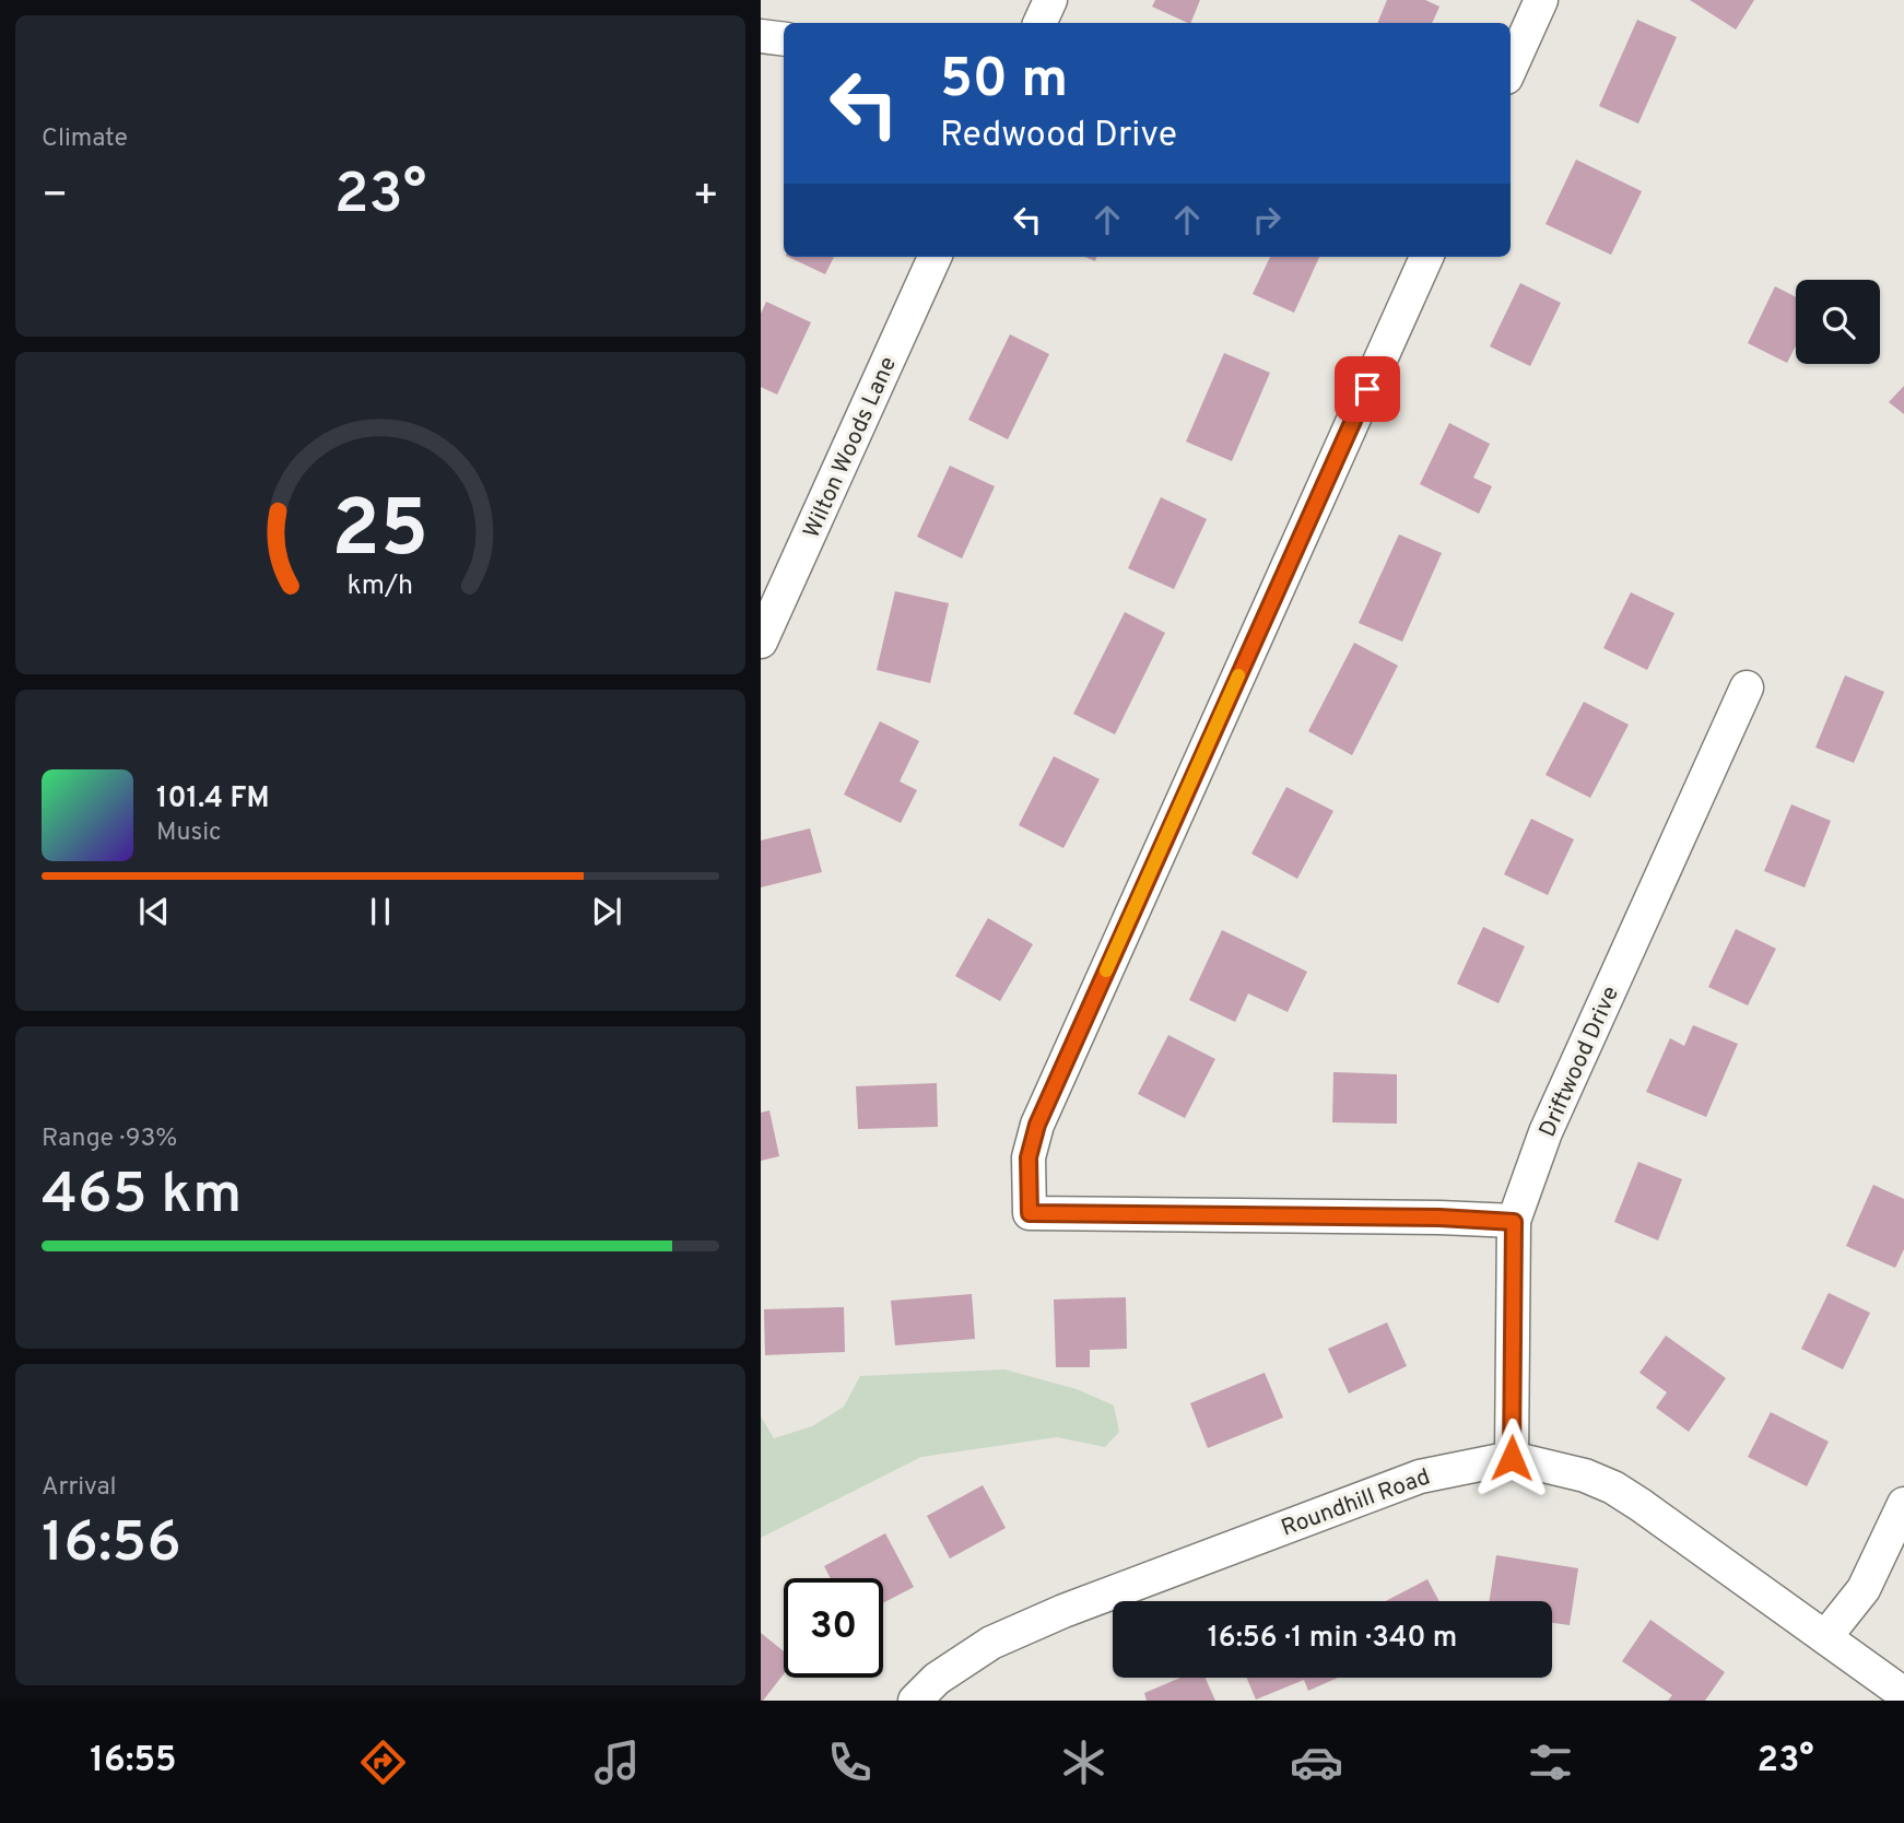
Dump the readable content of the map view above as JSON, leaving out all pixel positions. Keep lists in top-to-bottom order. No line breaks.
{"streets":{"street":["Wilton Woods Lane","Driftwood Drive","Roundhill Road"]},"crossings":[["Driftwood Drive","Roundhill Road"]],"page":{"tile":["Climate",["Range · 93%","465 km"],["Arrival","16:56"]],"turn":["50 m","Redwood Drive"],"heat":["−","23°","+"],"song":["101.4 FM","Music"],"limit":"30","trip":"16:56 · 1 min · 340 m","tabs":["16:55","23°"],"gauge":["25","km/h"]}}
